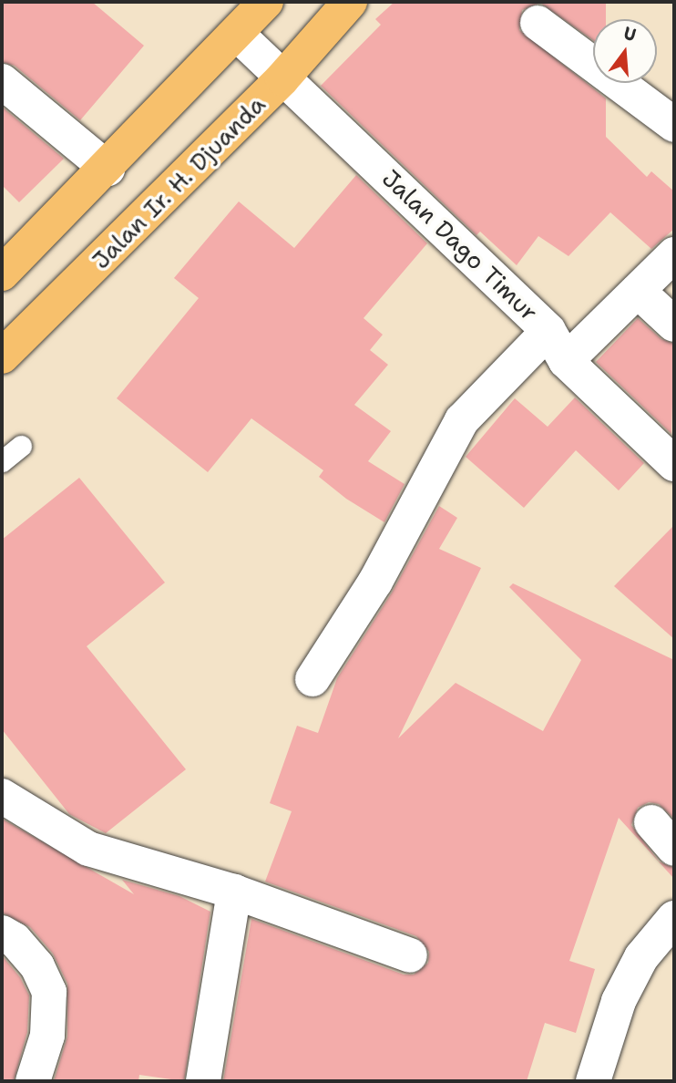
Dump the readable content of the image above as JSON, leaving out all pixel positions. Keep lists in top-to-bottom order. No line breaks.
{"streets":{"main road":["Jalan Ir. H. Djuanda"],"street":["Jalan Dago Timur"]},"crossings":[["Jalan Ir. H. Djuanda","Jalan Dago Timur"]],"north":"top"}
